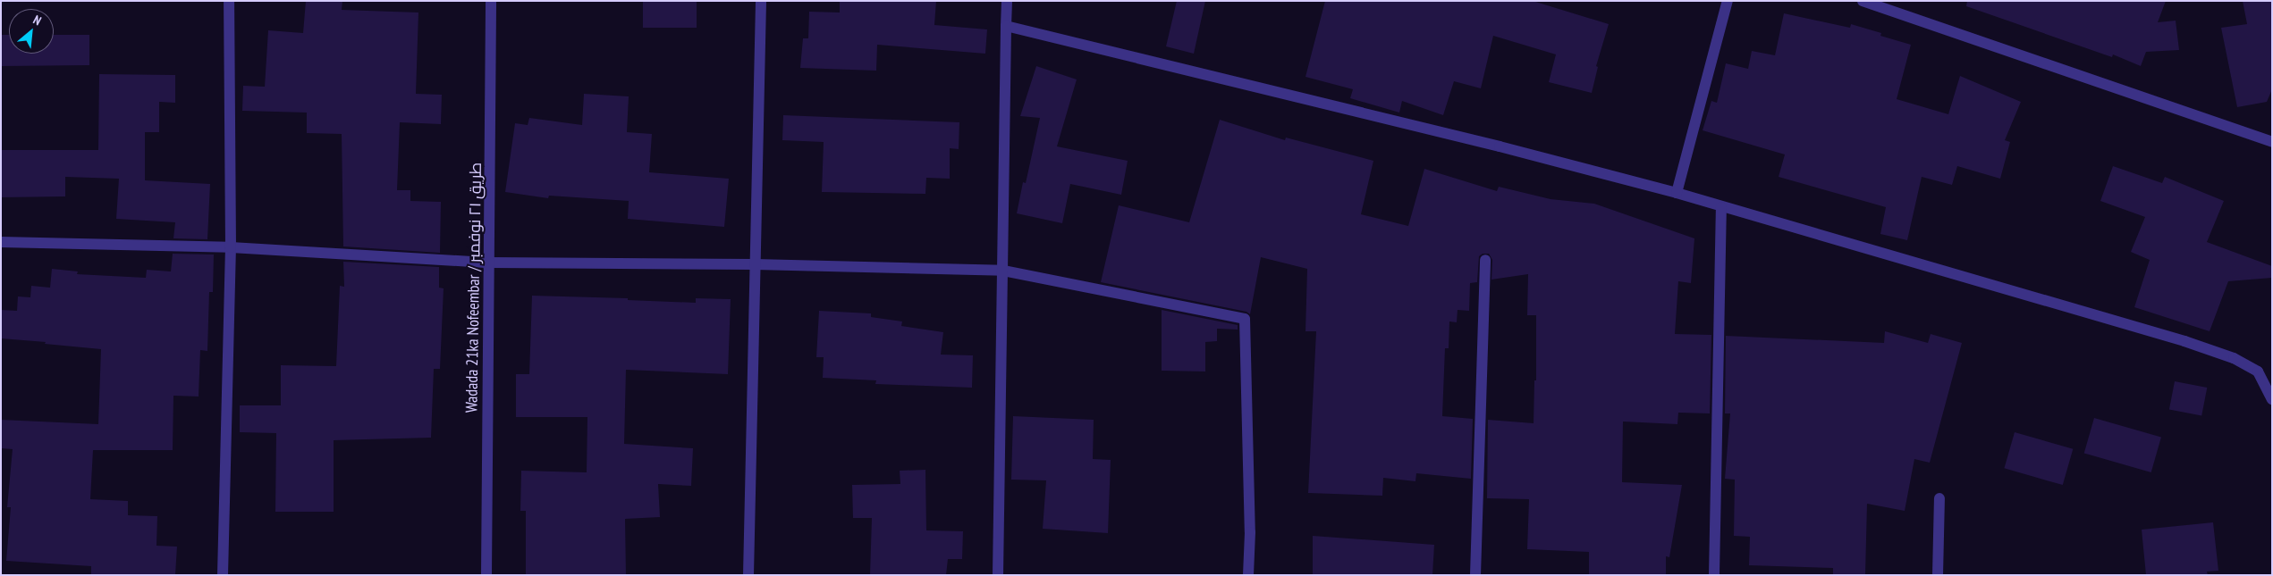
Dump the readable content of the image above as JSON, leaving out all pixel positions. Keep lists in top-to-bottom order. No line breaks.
{"streets":{"street":["Wadada 21ka Nofeembar / طريق ٢١ نوفمبر"]},"north":"top right"}
